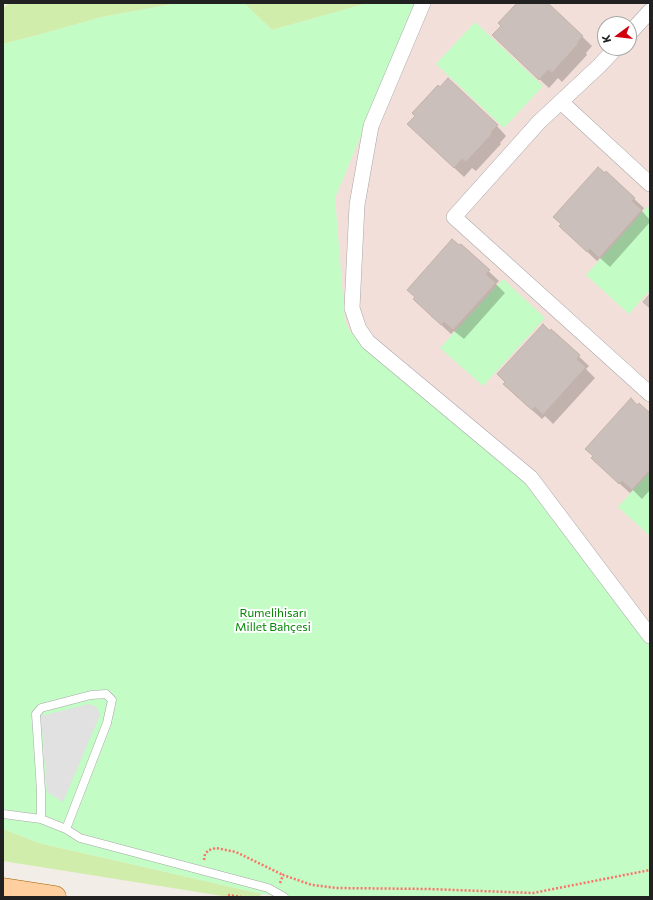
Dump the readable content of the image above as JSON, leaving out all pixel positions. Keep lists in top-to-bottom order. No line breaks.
{"parks":["Rumelihisarı Millet Bahçesi"],"north":"left"}
